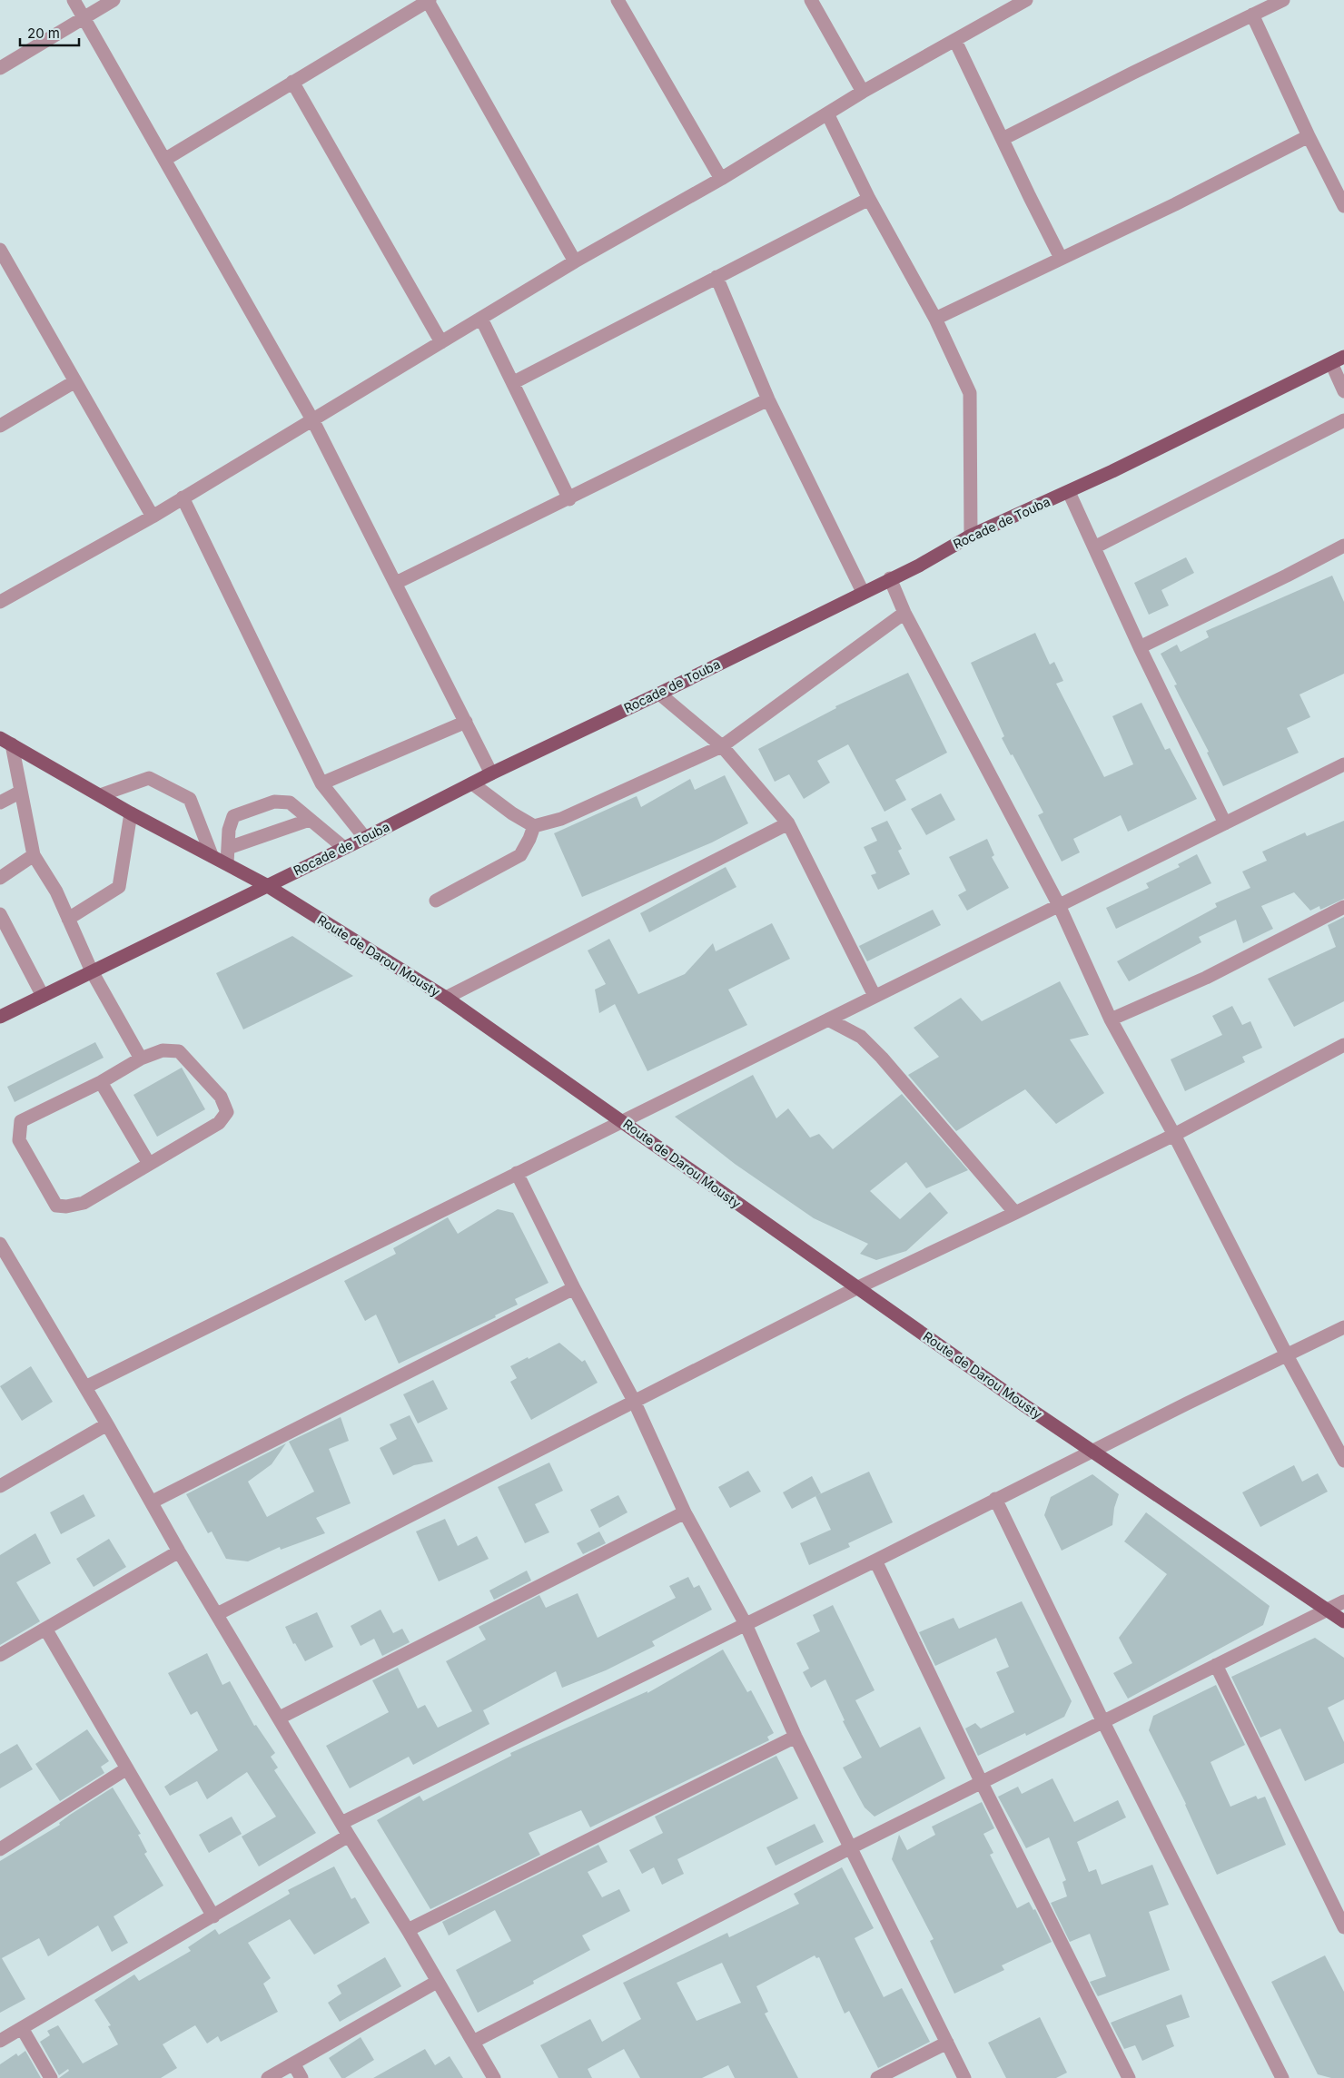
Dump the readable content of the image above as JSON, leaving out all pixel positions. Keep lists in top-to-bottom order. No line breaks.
{"streets":{"main road":["Rocade de Touba","Route de Darou Mousty"]},"crossings":[["Rocade de Touba","Route de Darou Mousty"]],"scale_bar":"20 m"}
